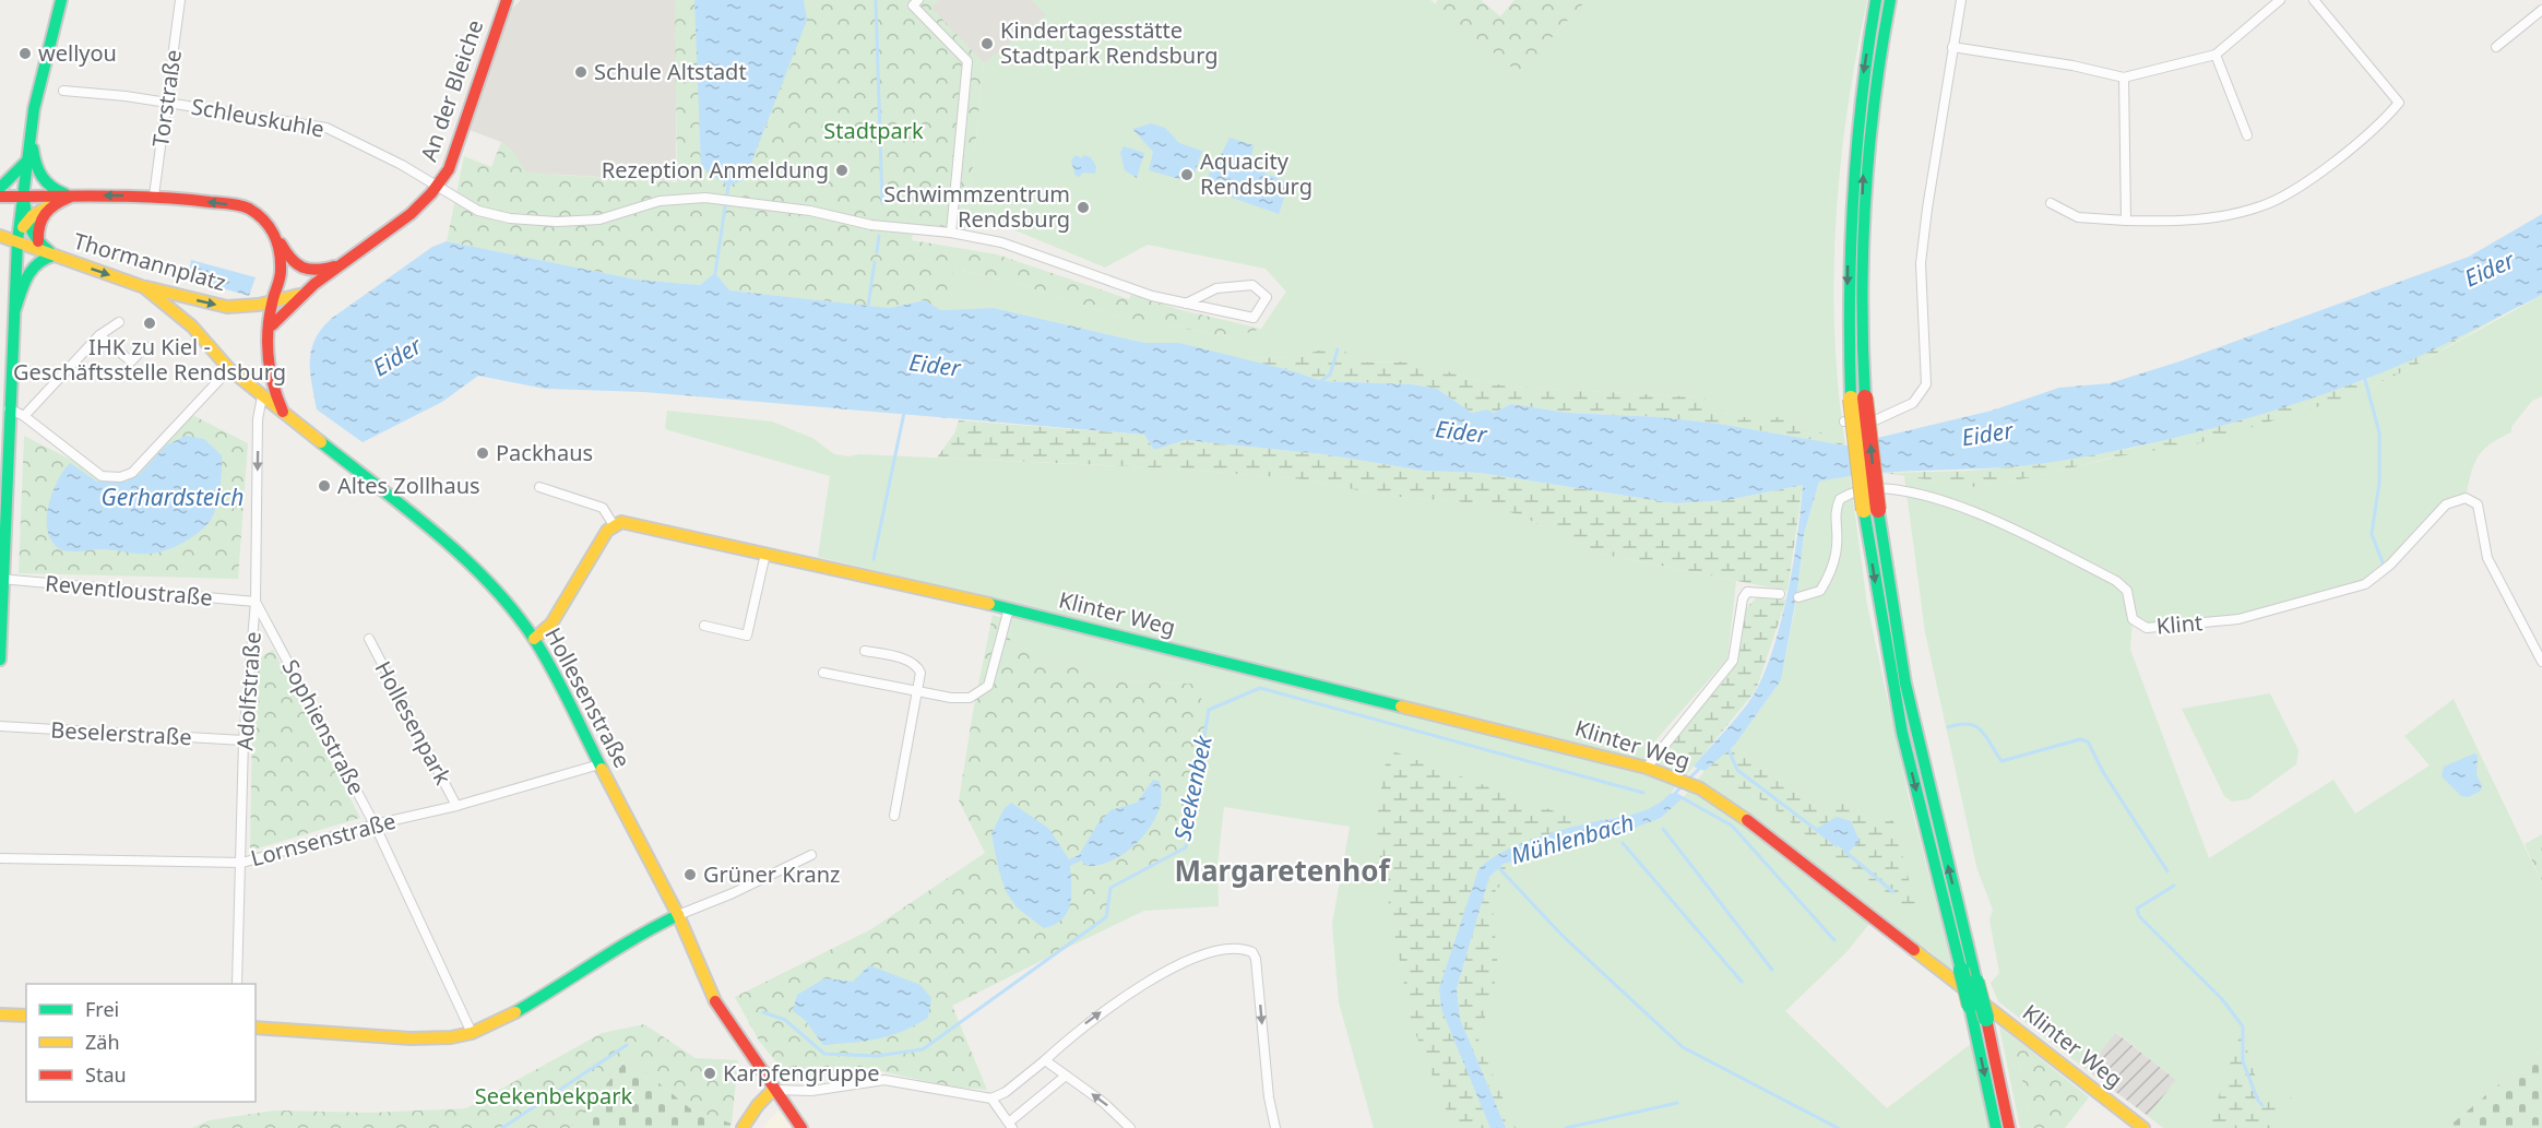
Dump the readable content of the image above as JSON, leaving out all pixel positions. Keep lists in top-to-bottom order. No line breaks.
{"streets":{"main road":["An der Bleiche","Thormannplatz","Klinter Weg","Hollesenstraße"],"street":["Torstraße","Schleuskuhle","Reventloustraße","Klint","Adolfstraße","Hollesenpark","Sophienstraße","Beselerstraße","Lornsenstraße"]},"crossings":[["An der Bleiche","Schleuskuhle"],["An der Bleiche","Thormannplatz"],["Torstraße","Schleuskuhle"],["Thormannplatz","Hollesenstraße"],["Reventloustraße","Adolfstraße"],["Reventloustraße","Sophienstraße"],["Adolfstraße","Hollesenstraße"],["Adolfstraße","Sophienstraße"],["Adolfstraße","Beselerstraße"],["Adolfstraße","Lornsenstraße"],["Hollesenstraße","Lornsenstraße"],["Hollesenpark","Lornsenstraße"],["Sophienstraße","Lornsenstraße"]],"districts":["Margaretenhof"],"water":["Eider","Gerhardsteich","Seekenbek","Mühlenbach"],"parks":["Stadtpark","Seekenbekpark"],"places":["Kindertagesstätte Stadtpark Rendsburg","wellyou","Schule Altstadt","Rezeption Anmeldung","Aquacity Rendsburg","Schwimmzentrum Rendsburg","IHK zu Kiel - Geschäftsstelle Rendsburg","Packhaus","Altes Zollhaus","Grüner Kranz","Karpfengruppe"],"legend":["Frei","Zäh","Stau"]}
